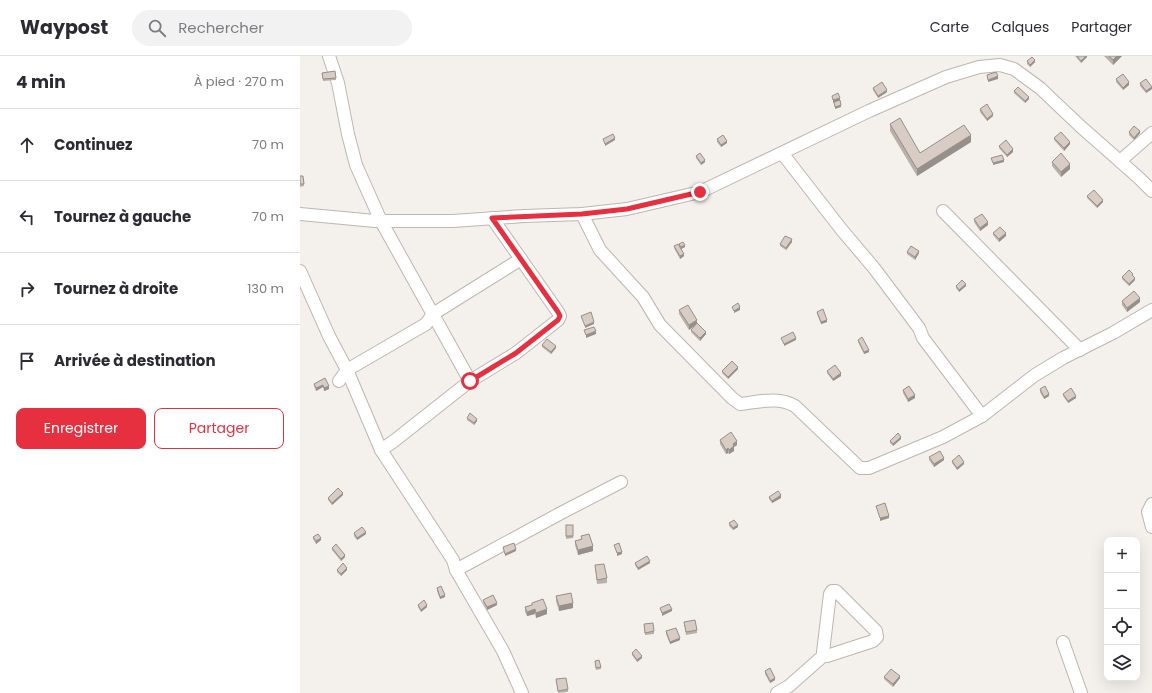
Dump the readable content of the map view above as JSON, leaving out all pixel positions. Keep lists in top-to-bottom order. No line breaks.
{"page":{"header":"Waypost","search":"Rechercher","nav":["Carte","Calques","Partager"],"heading":["4 min","À pied · 270 m"],"list":[["Continuez","70 m"],["Tournez à gauche","70 m"],["Tournez à droite","130 m"],"Arrivée à destination"],"buttons":["Enregistrer","Partager"],"map_buttons":["+","−"]}}
